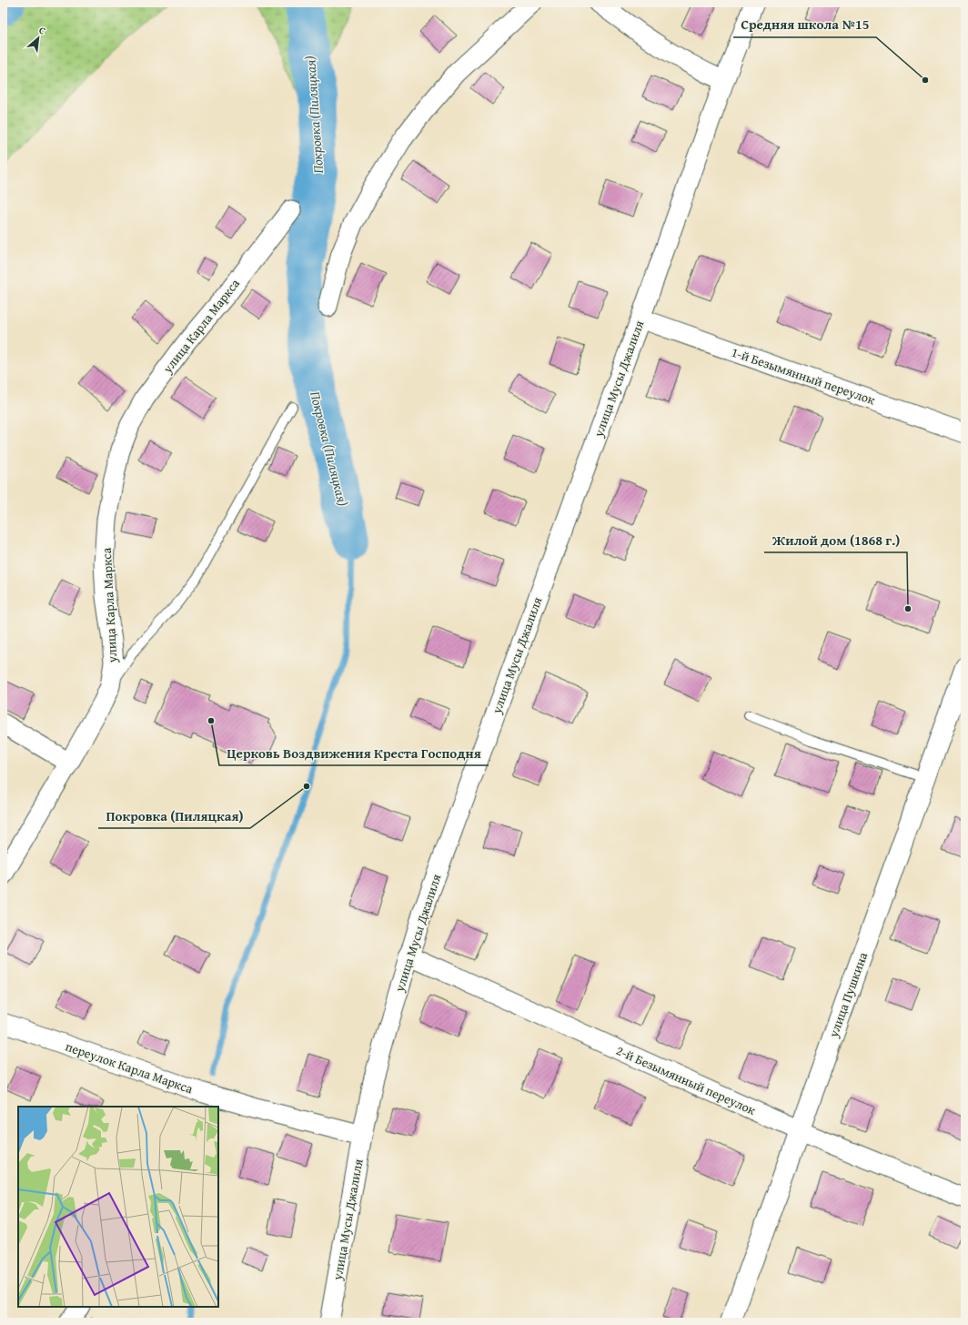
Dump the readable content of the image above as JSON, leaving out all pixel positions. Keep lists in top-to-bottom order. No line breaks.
{"streets":{"street":["улица Карла Маркса","1-й Безымянный переулок","улица Мусы Джалиля","улица Пушкина","переулок Карла Маркса","2-й Безымянный переулок"]},"crossings":[["1-й Безымянный переулок","улица Мусы Джалиля"],["улица Мусы Джалиля","переулок Карла Маркса"],["улица Мусы Джалиля","2-й Безымянный переулок"],["улица Пушкина","2-й Безымянный переулок"]],"water":["Покровка (Пиляцкая)"],"places":["Средняя школа №15","Жилой дом (1868 г.)","Церковь Воздвижения Креста Господня","Покровка (Пиляцкая)"],"north":"top right"}
